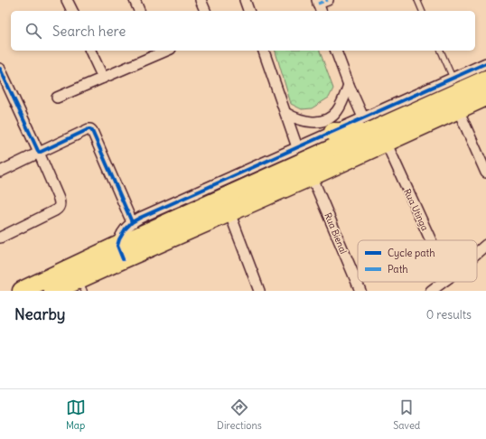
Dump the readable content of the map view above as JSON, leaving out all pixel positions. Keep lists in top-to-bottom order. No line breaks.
{"streets":{"street":["Rua Utinga","Rua Bienal"]},"legend":["Cycle path","Path"],"page":{"search":"Search here","heading":["Nearby","0 results"],"nav":["Map","Directions","Saved"]}}
